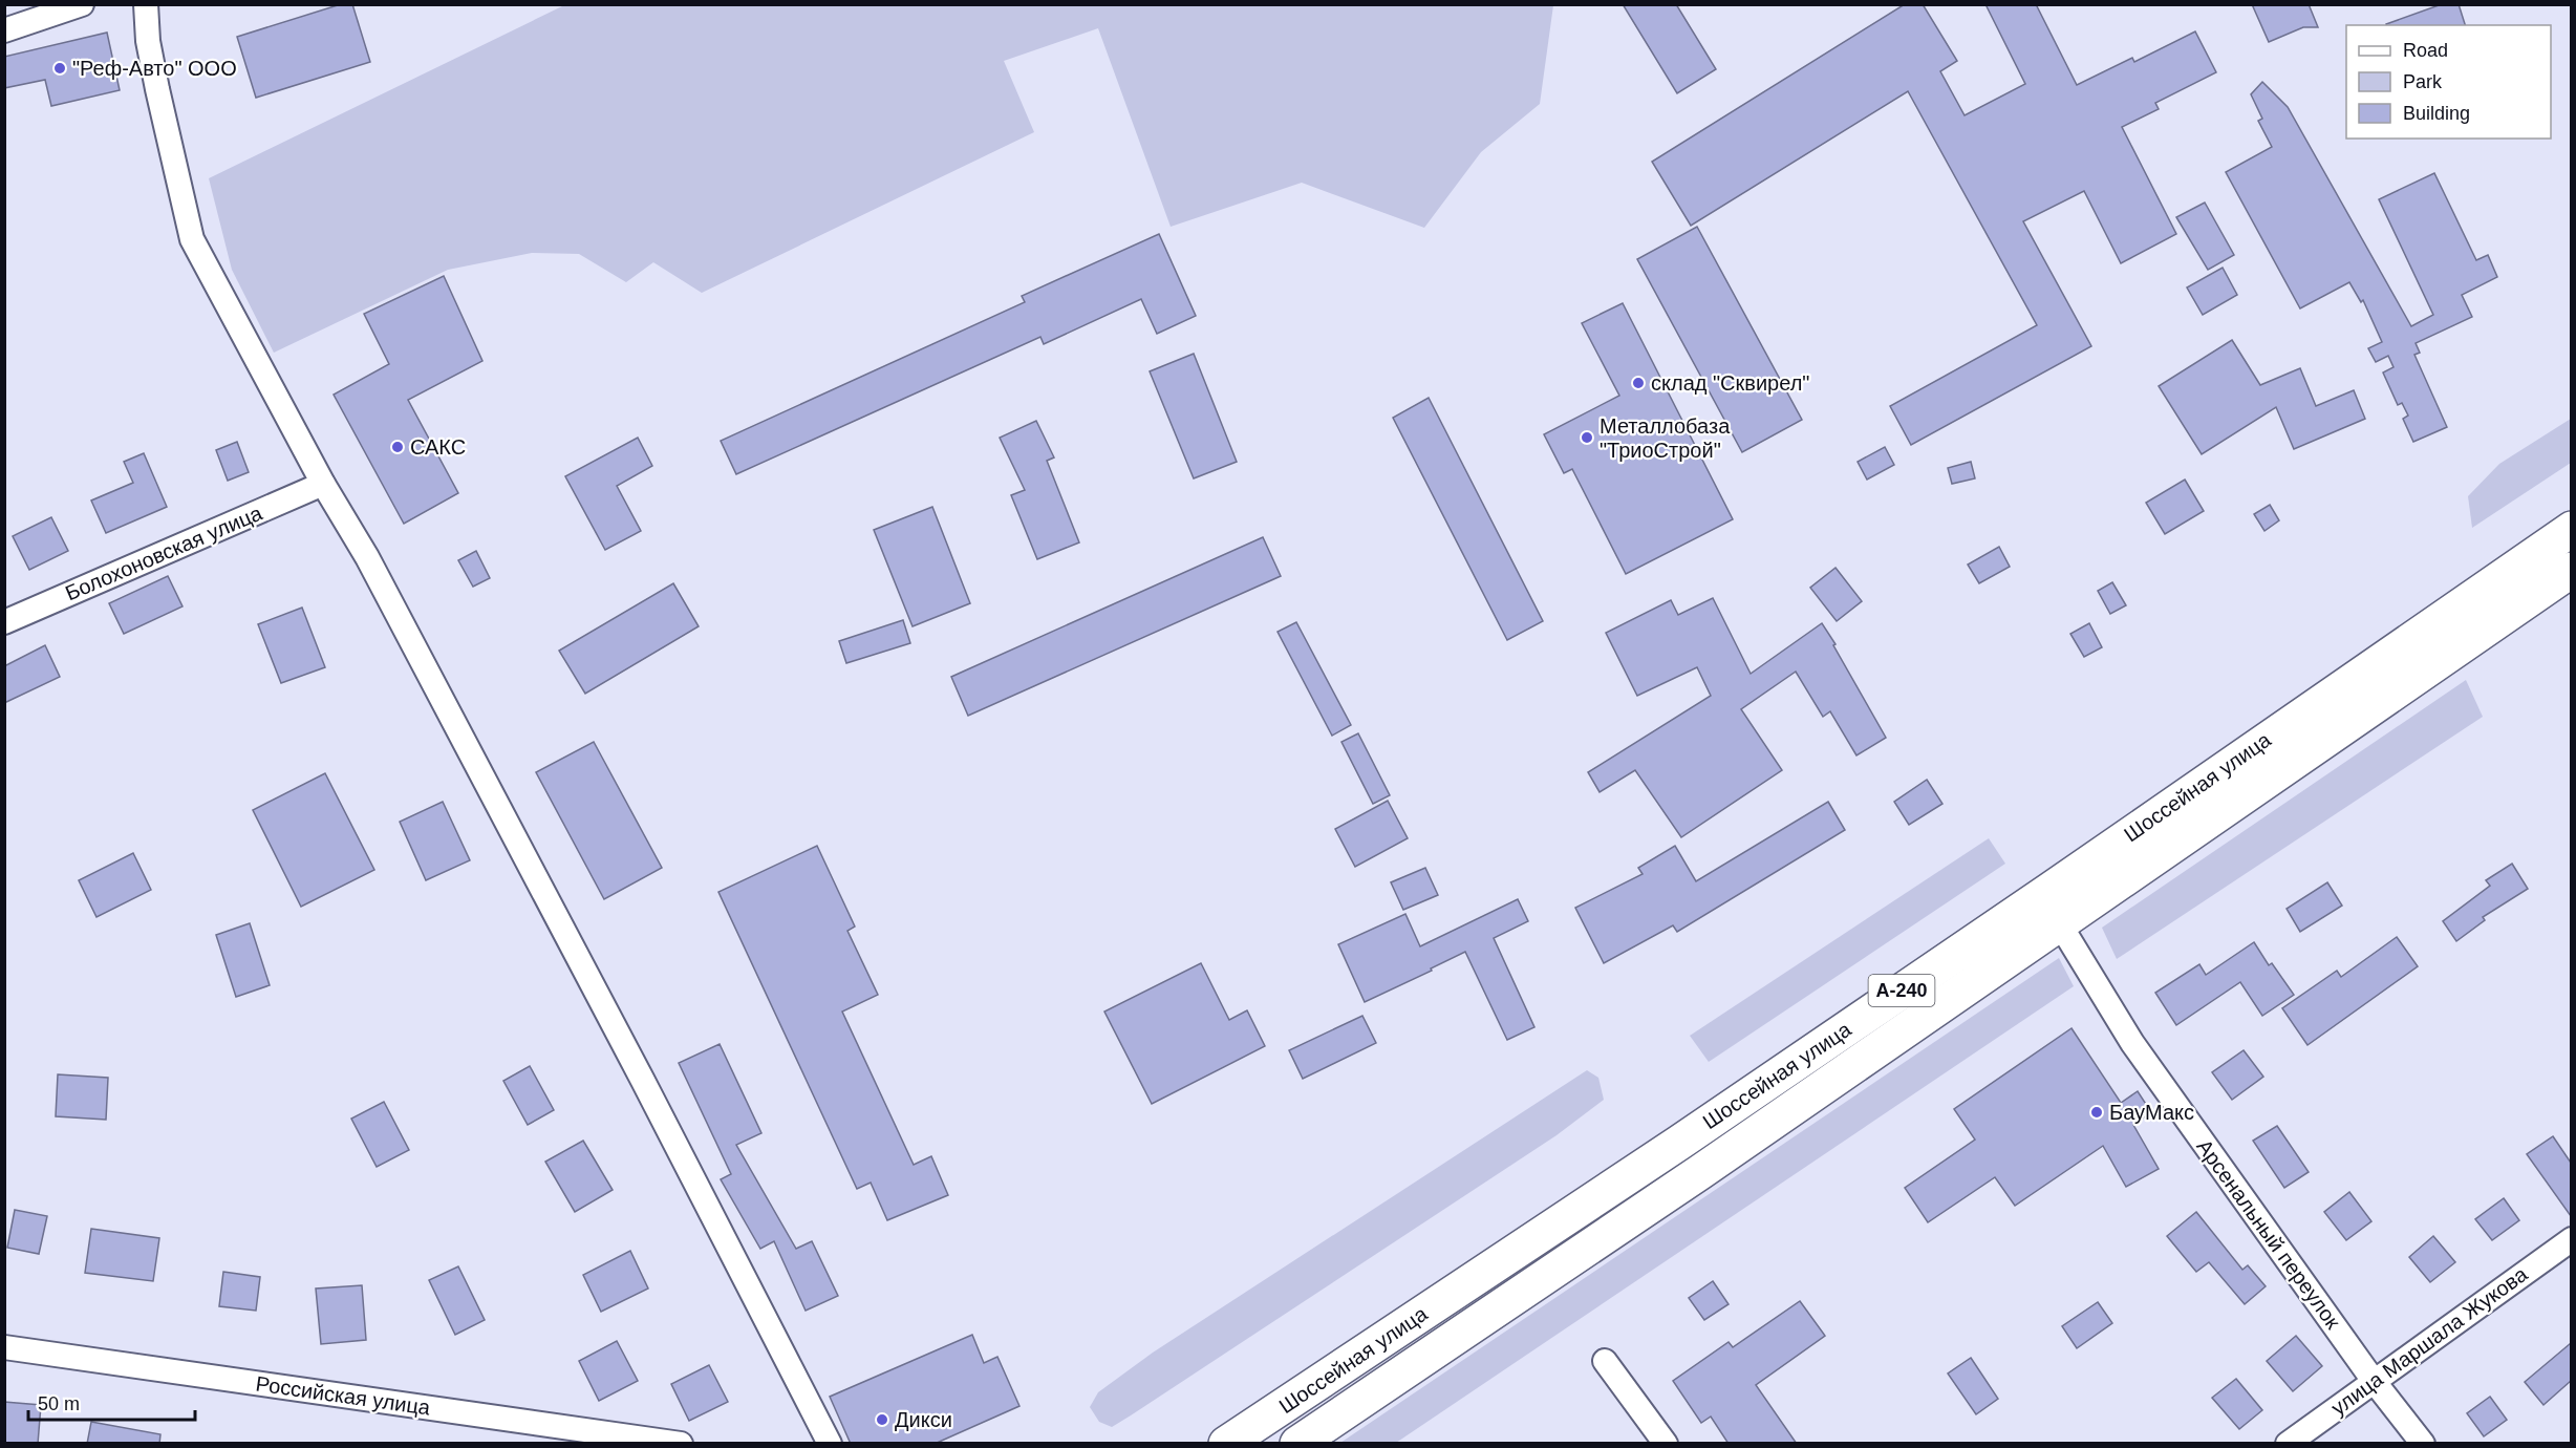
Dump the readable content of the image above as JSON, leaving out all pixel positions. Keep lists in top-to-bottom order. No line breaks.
{"streets":{"main road":["Шоссейная улица","А-240"],"street":["Болохоновская улица","Арсенальный переулок","улица Маршала Жукова","Российская улица"]},"crossings":[["Шоссейная улица","Арсенальный переулок"],["Арсенальный переулок","улица Маршала Жукова"]],"places":["\"Реф-Авто\" ООО","склад \"Сквирел\"","Металлобаза \"ТриоСтрой\"","САКС","БауМакс","Дикси"],"legend":["Road","Park","Building"],"scale_bar":"50 m"}
